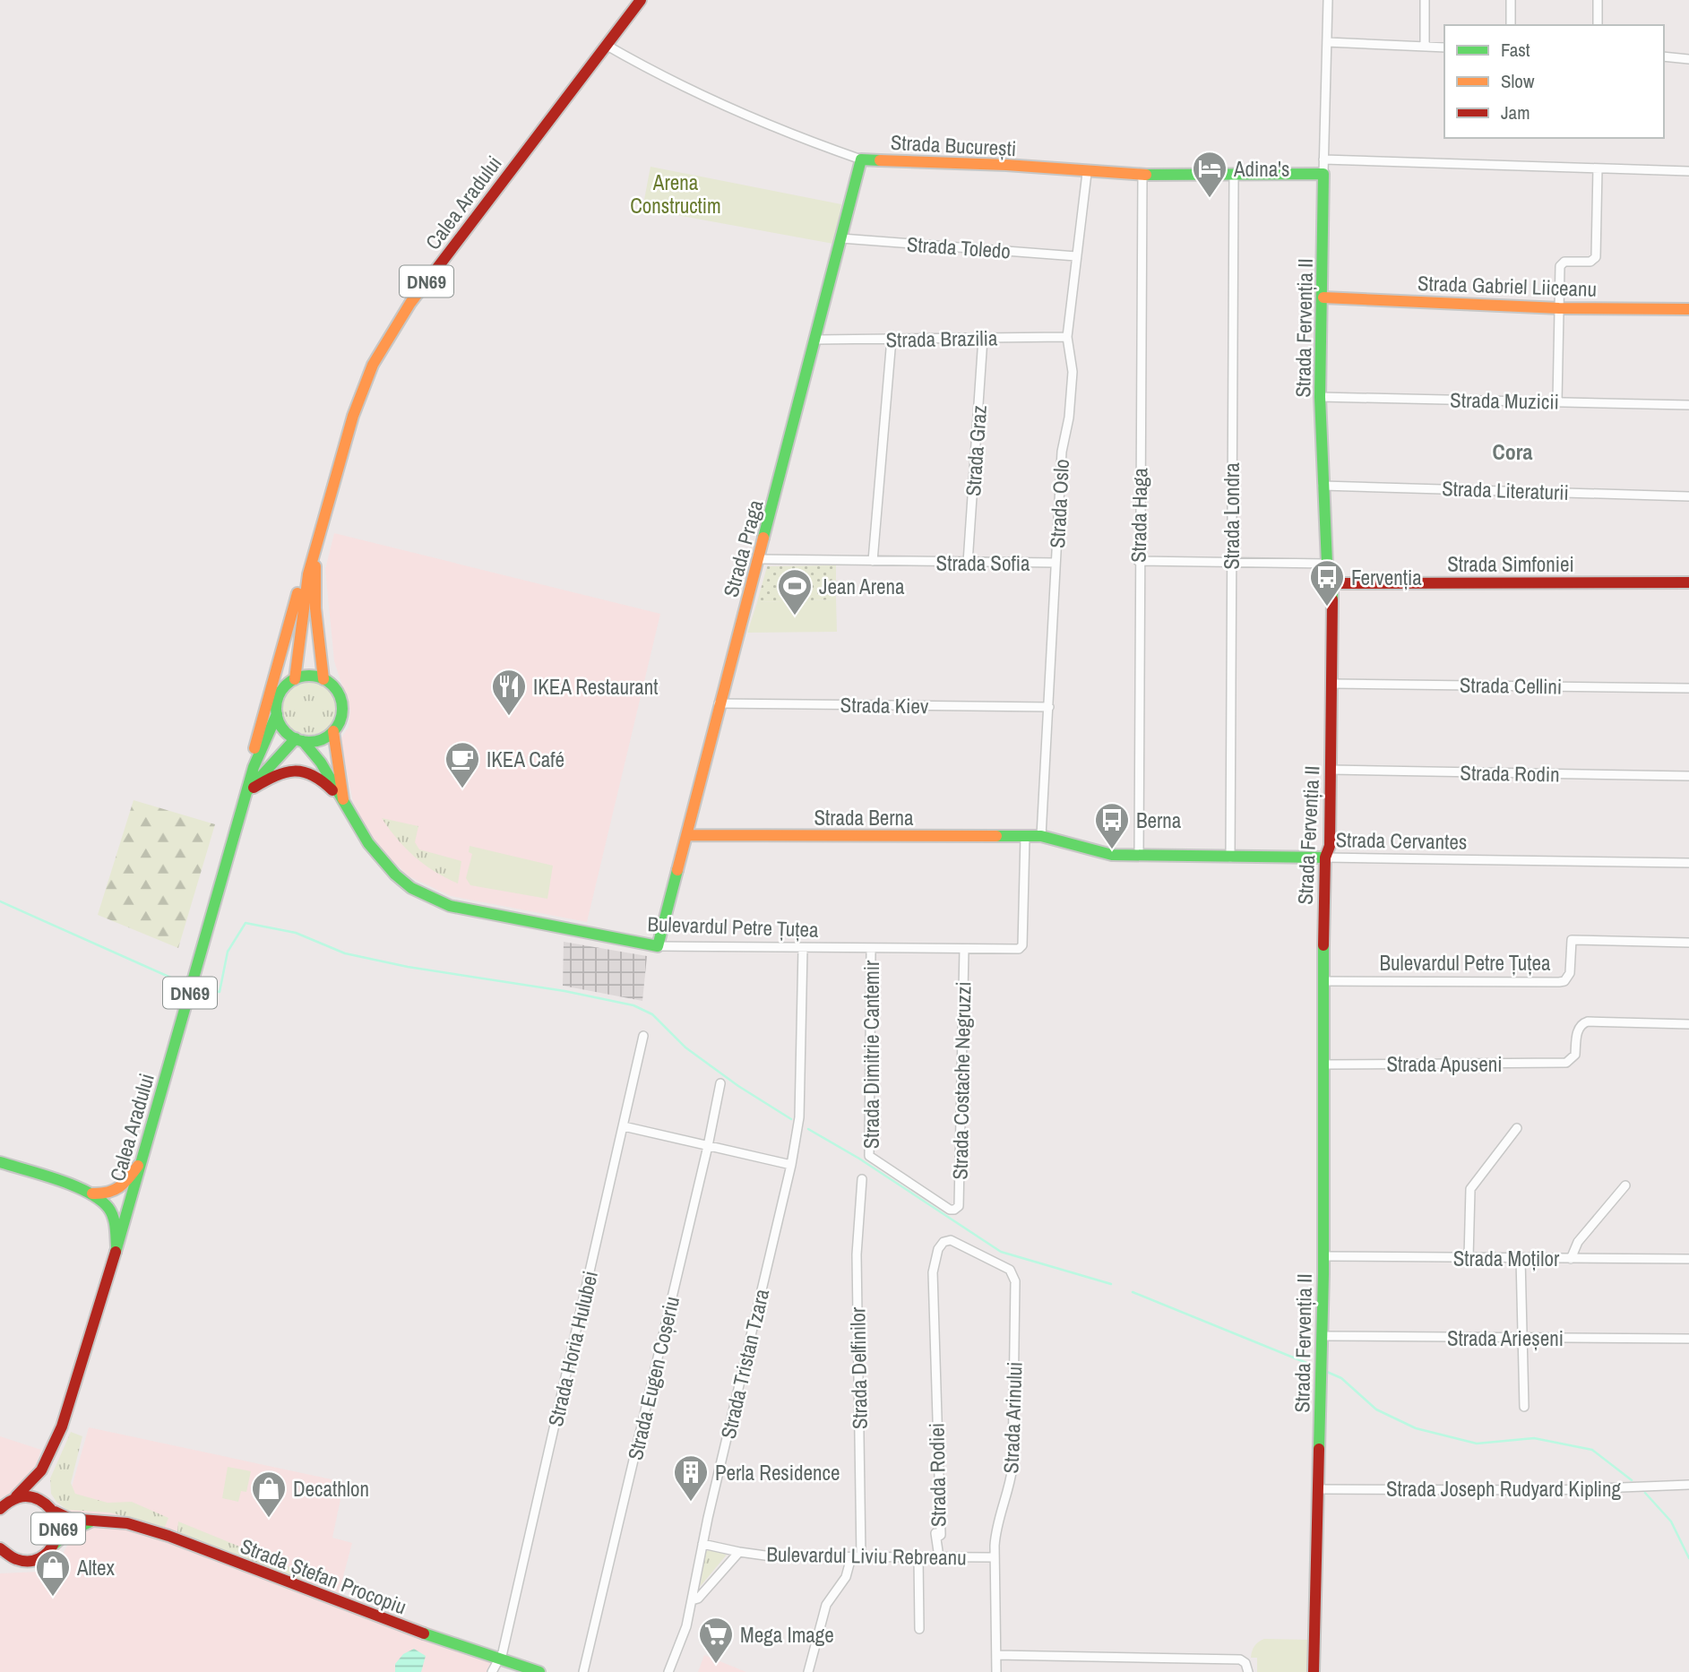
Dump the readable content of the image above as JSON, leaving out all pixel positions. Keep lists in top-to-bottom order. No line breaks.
{"streets":{"street":["Strada București","Calea Aradului","Strada Toledo","DN69","Strada Gabriel Liiceanu","Strada Fervenția II","Strada Brazilia","Strada Muzicii","Strada Graz","Strada Literaturii","Strada Oslo","Strada Haga","Strada Londra","Strada Praga","Strada Sofia","Strada Simfoniei","Strada Cellini","Strada Kiev","Strada Rodin","Strada Berna","Strada Cervantes","Bulevardul Petre Țuțea","Strada Dimitrie Cantemir","Strada Apuseni","Strada Costache Negruzzi","Strada Moților","Strada Arieșeni","Strada Horia Hulubei","Strada Tristan Tzara","Strada Delfinilor","Strada Eugen Coșeriu","Strada Arinului","Strada Rodiei","Strada Joseph Rudyard Kipling","Bulevardul Liviu Rebreanu","Strada Ștefan Procopiu"]},"crossings":[["Strada București","Calea Aradului"],["Strada București","Strada Fervenția II"],["Strada București","Strada Oslo"],["Strada București","Strada Haga"],["Strada București","Strada Londra"],["Strada București","Strada Praga"],["Calea Aradului","DN69"],["Calea Aradului","Bulevardul Petre Țuțea"],["Strada Toledo","Strada Oslo"],["Strada Toledo","Strada Praga"],["DN69","Bulevardul Petre Țuțea"],["DN69","Strada Ștefan Procopiu"],["Strada Gabriel Liiceanu","Strada Fervenția II"],["Strada Fervenția II","Strada Muzicii"],["Strada Fervenția II","Strada Literaturii"],["Strada Fervenția II","Strada Simfoniei"],["Strada Fervenția II","Strada Cellini"],["Strada Fervenția II","Strada Rodin"],["Strada Fervenția II","Strada Cervantes"],["Strada Fervenția II","Bulevardul Petre Țuțea"],["Strada Fervenția II","Strada Apuseni"],["Strada Fervenția II","Strada Moților"],["Strada Fervenția II","Strada Arieșeni"],["Strada Fervenția II","Strada Joseph Rudyard Kipling"],["Strada Brazilia","Strada Graz"],["Strada Brazilia","Strada Oslo"],["Strada Brazilia","Strada Praga"],["Strada Graz","Strada Sofia"],["Strada Oslo","Strada Sofia"],["Strada Oslo","Strada Kiev"],["Strada Oslo","Strada Berna"],["Strada Oslo","Strada Cervantes"],["Strada Haga","Strada Cervantes"],["Strada Londra","Strada Cervantes"],["Strada Praga","Strada Sofia"],["Strada Praga","Strada Kiev"],["Strada Praga","Strada Berna"],["Strada Praga","Bulevardul Petre Țuțea"],["Strada Berna","Strada Cervantes"],["Strada Berna","Bulevardul Petre Țuțea"],["Bulevardul Petre Țuțea","Strada Dimitrie Cantemir"],["Bulevardul Petre Țuțea","Strada Costache Negruzzi"],["Bulevardul Petre Țuțea","Strada Tristan Tzara"],["Strada Dimitrie Cantemir","Strada Costache Negruzzi"],["Strada Horia Hulubei","Strada Ștefan Procopiu"],["Strada Tristan Tzara","Bulevardul Liviu Rebreanu"],["Strada Delfinilor","Bulevardul Liviu Rebreanu"],["Strada Arinului","Strada Rodiei"],["Strada Arinului","Bulevardul Liviu Rebreanu"],["Strada Rodiei","Bulevardul Liviu Rebreanu"]],"districts":["Cora"],"parks":["Arena Constructim"],"places":{"hotel":["Adina's"],"bus stop":["Fervenția","Berna"],"sports":["Jean Arena"],"restaurant":["IKEA Restaurant"],"cafe":["IKEA Café"],"building":["Perla Residence"],"shop":["Decathlon","Altex"],"supermarket":["Mega Image"]},"legend":["Fast","Slow","Jam"]}
